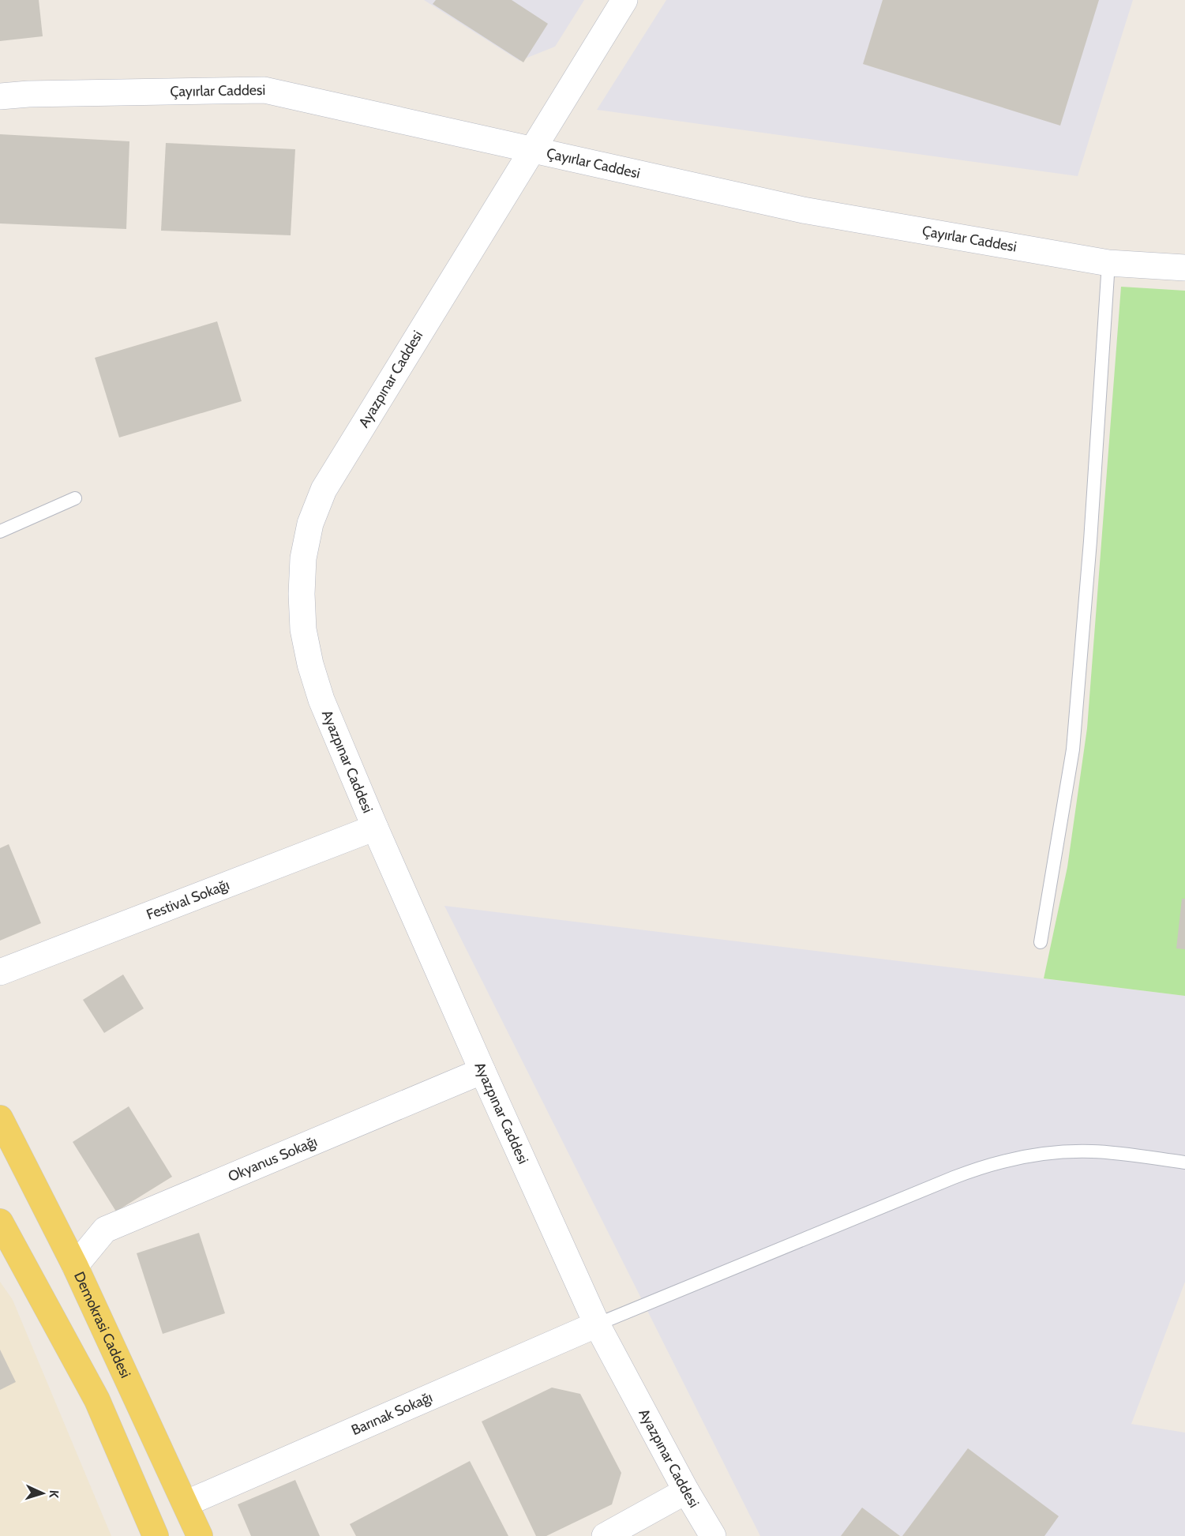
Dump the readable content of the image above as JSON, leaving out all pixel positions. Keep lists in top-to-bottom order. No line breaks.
{"streets":{"main road":["Demokrasi Caddesi"],"street":["Çayırlar Caddesi","Ayazpınar Caddesi","Festival Sokağı","Okyanus Sokağı","Barınak Sokağı"]},"crossings":[["Çayırlar Caddesi","Ayazpınar Caddesi"],["Ayazpınar Caddesi","Festival Sokağı"],["Ayazpınar Caddesi","Okyanus Sokağı"],["Ayazpınar Caddesi","Barınak Sokağı"],["Okyanus Sokağı","Demokrasi Caddesi"],["Demokrasi Caddesi","Barınak Sokağı"]],"north":"right"}
